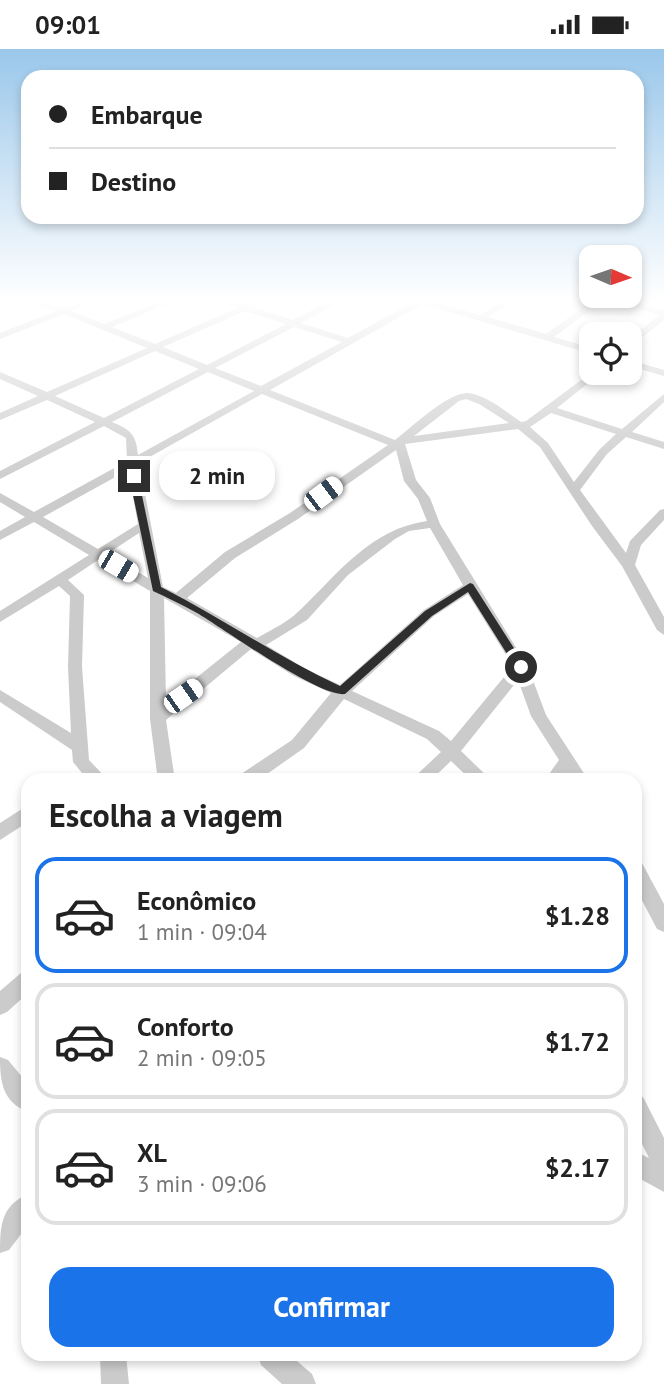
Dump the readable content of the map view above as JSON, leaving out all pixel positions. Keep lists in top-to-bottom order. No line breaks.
{"north":"right","page":{"status":"09:01","banner":["Embarque","Destino"],"bubble":"2 min","heading":"Escolha a viagem","list":[{"name":"Econômico","note":"1 min · 09:04","value":"$1.28"},{"name":"Conforto","note":"2 min · 09:05","value":"$1.72"},{"name":"XL","note":"3 min · 09:06","value":"$2.17"}],"buttons":"Confirmar"}}
